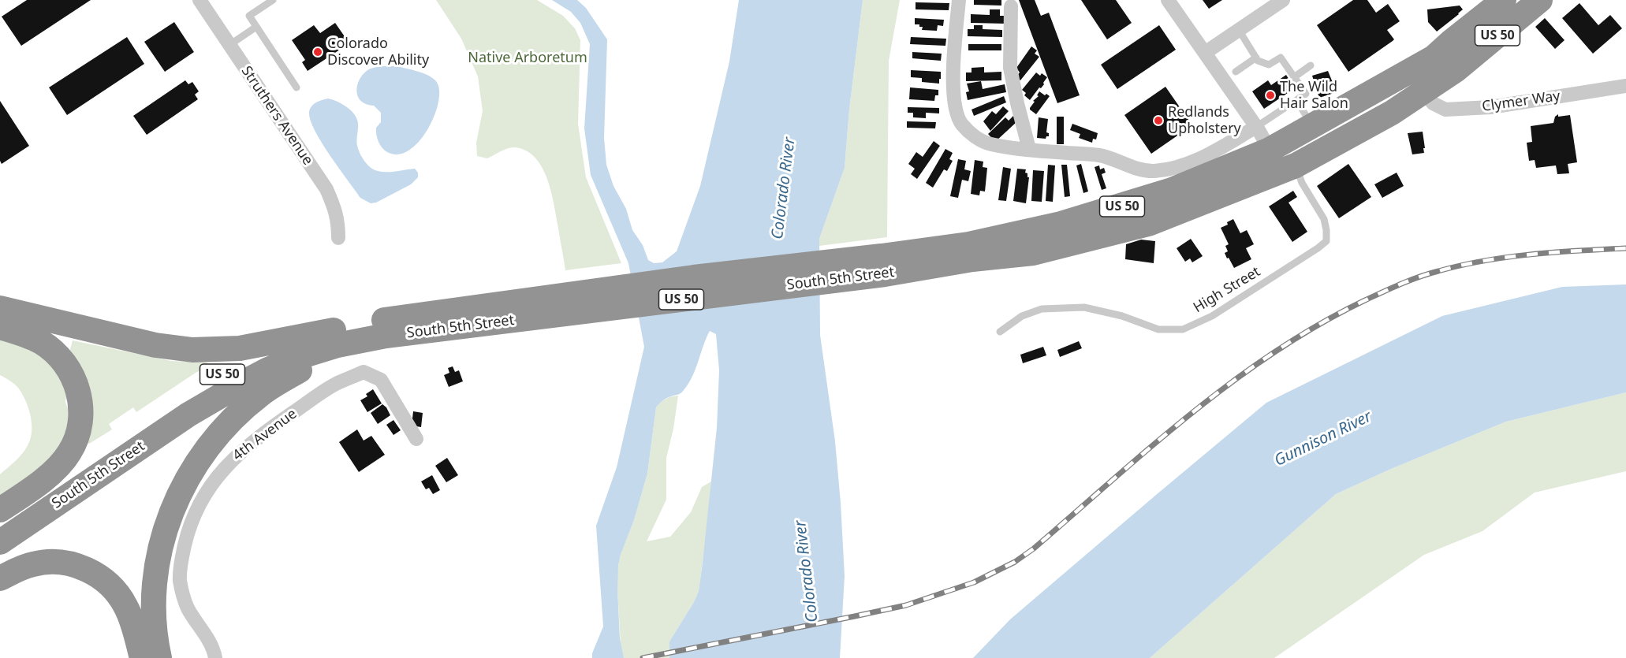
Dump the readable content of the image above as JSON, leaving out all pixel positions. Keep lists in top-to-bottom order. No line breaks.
{"streets":{"highway":["US 50","South 5th Street"],"street":["Clymer Way","Struthers Avenue","4th Avenue"],"lane":["High Street"]},"crossings":[["US 50","Clymer Way"],["US 50","South 5th Street"],["US 50","High Street"]],"water":["Colorado River","Gunnison River"],"parks":["Native Arboretum"],"places":["Colorado Discover Ability","The Wild Hair Salon","Redlands Upholstery"]}
